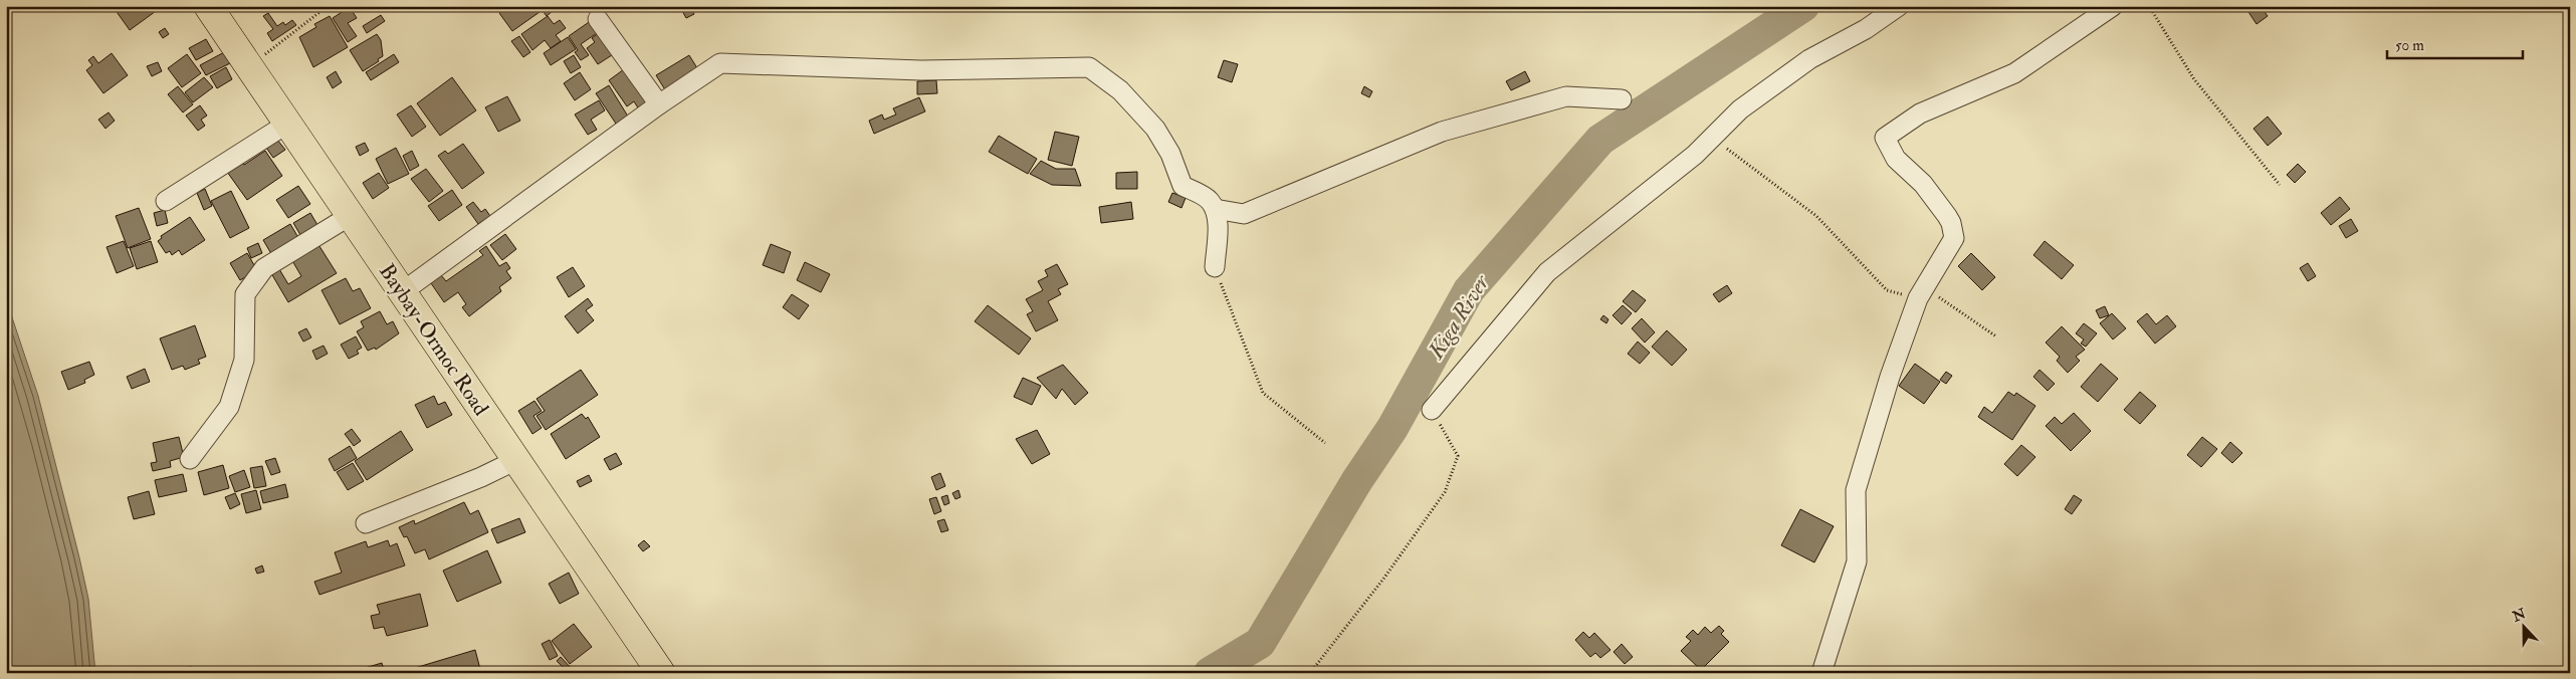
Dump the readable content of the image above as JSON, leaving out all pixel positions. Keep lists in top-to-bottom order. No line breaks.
{"streets":{"highway":["Baybay-Ormoc Road"]},"water":["Kiga River"],"scale_bar":"50 m","north":"top"}
